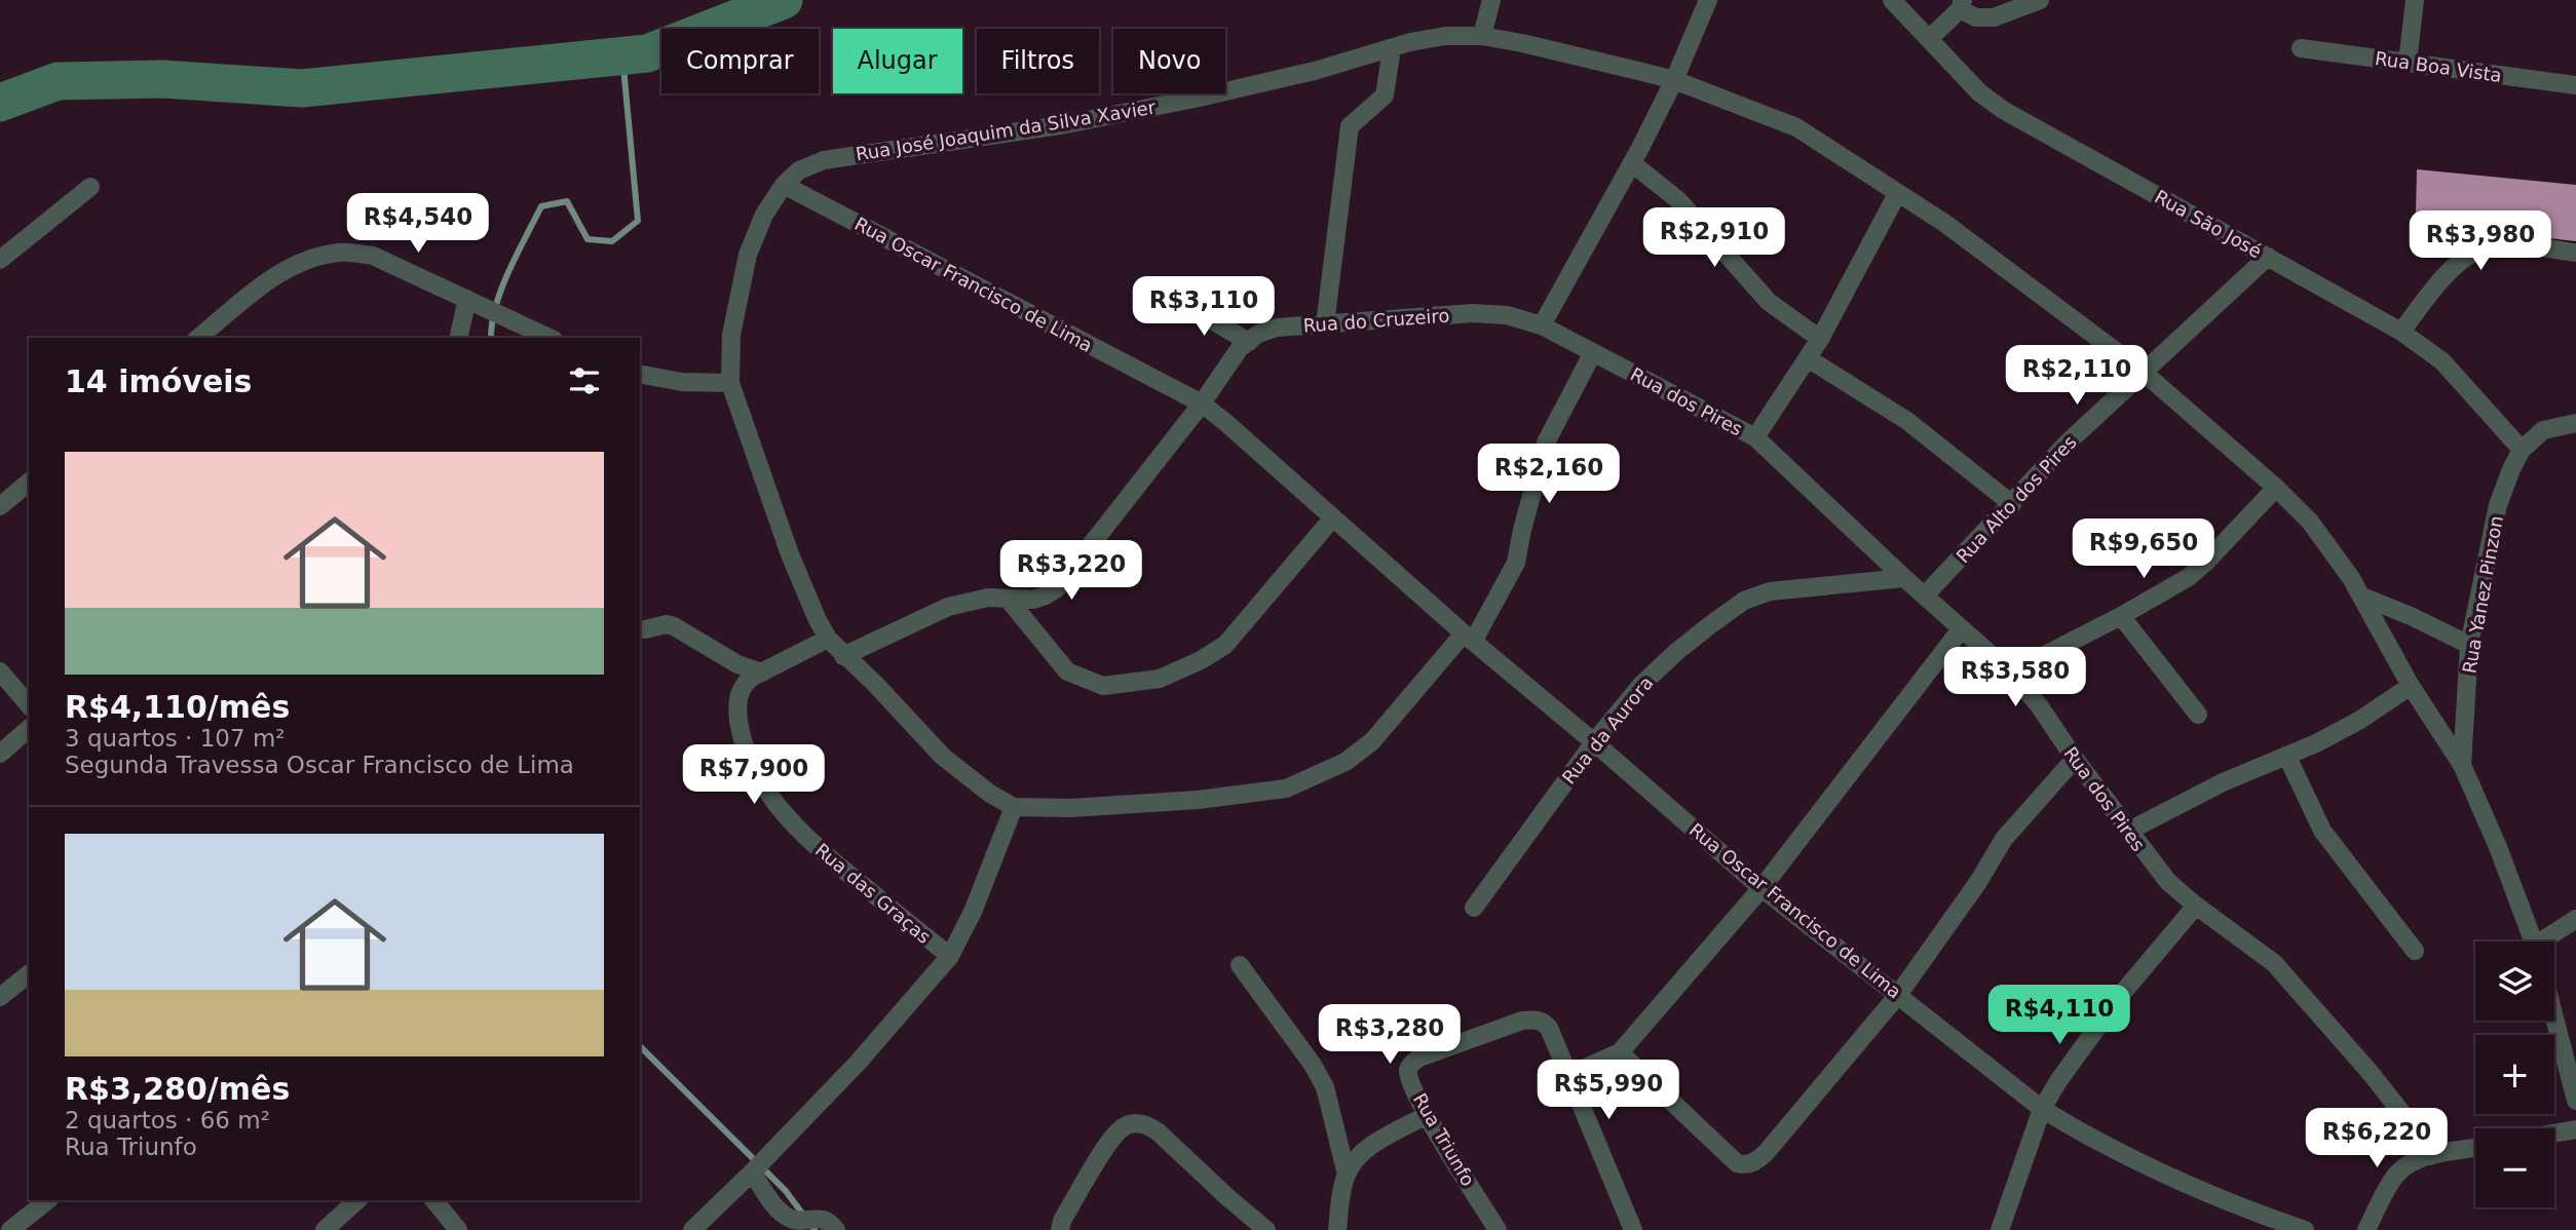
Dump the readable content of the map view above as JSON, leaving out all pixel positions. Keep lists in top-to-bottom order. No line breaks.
{"streets":{"street":["Rua Boa Vista","Rua José Joaquim da Silva Xavier","Rua São José","Rua Oscar Francisco de Lima","Rua do Cruzeiro","Rua dos Pires","Rua Alto dos Pires","Rua Yanez Pinzon","Rua da Aurora","Rua das Graças","Rua Triunfo"]},"crossings":[["Rua José Joaquim da Silva Xavier","Rua Oscar Francisco de Lima"],["Rua José Joaquim da Silva Xavier","Rua do Cruzeiro"],["Rua José Joaquim da Silva Xavier","Rua Alto dos Pires"],["Rua José Joaquim da Silva Xavier","Rua Yanez Pinzon"],["Rua José Joaquim da Silva Xavier","Rua das Graças"],["Rua São José","Rua Alto dos Pires"],["Rua São José","Rua Yanez Pinzon"],["Rua Oscar Francisco de Lima","Rua do Cruzeiro"],["Rua Oscar Francisco de Lima","Rua da Aurora"],["Rua do Cruzeiro","Rua dos Pires"],["Rua dos Pires","Rua Alto dos Pires"],["Rua dos Pires","Rua da Aurora"]],"page":{"chip":["Comprar","Alugar","Filtros","Novo"],"price":["R$4,540","R$2,910","R$3,980","R$3,110","R$2,110","R$2,160","R$9,650","R$3,220","R$3,580","R$7,900","R$4,110","R$3,280","R$5,990","R$6,220"],"heading":"14 imóveis","list":[{"name":"R$4,110/mês","note":"3 quartos · 107 m² · Segunda Travessa Oscar Francisco de Lima"},{"name":"R$3,280/mês","note":"2 quartos · 66 m² · Rua Triunfo"}],"map_buttons":["+","−"]}}
